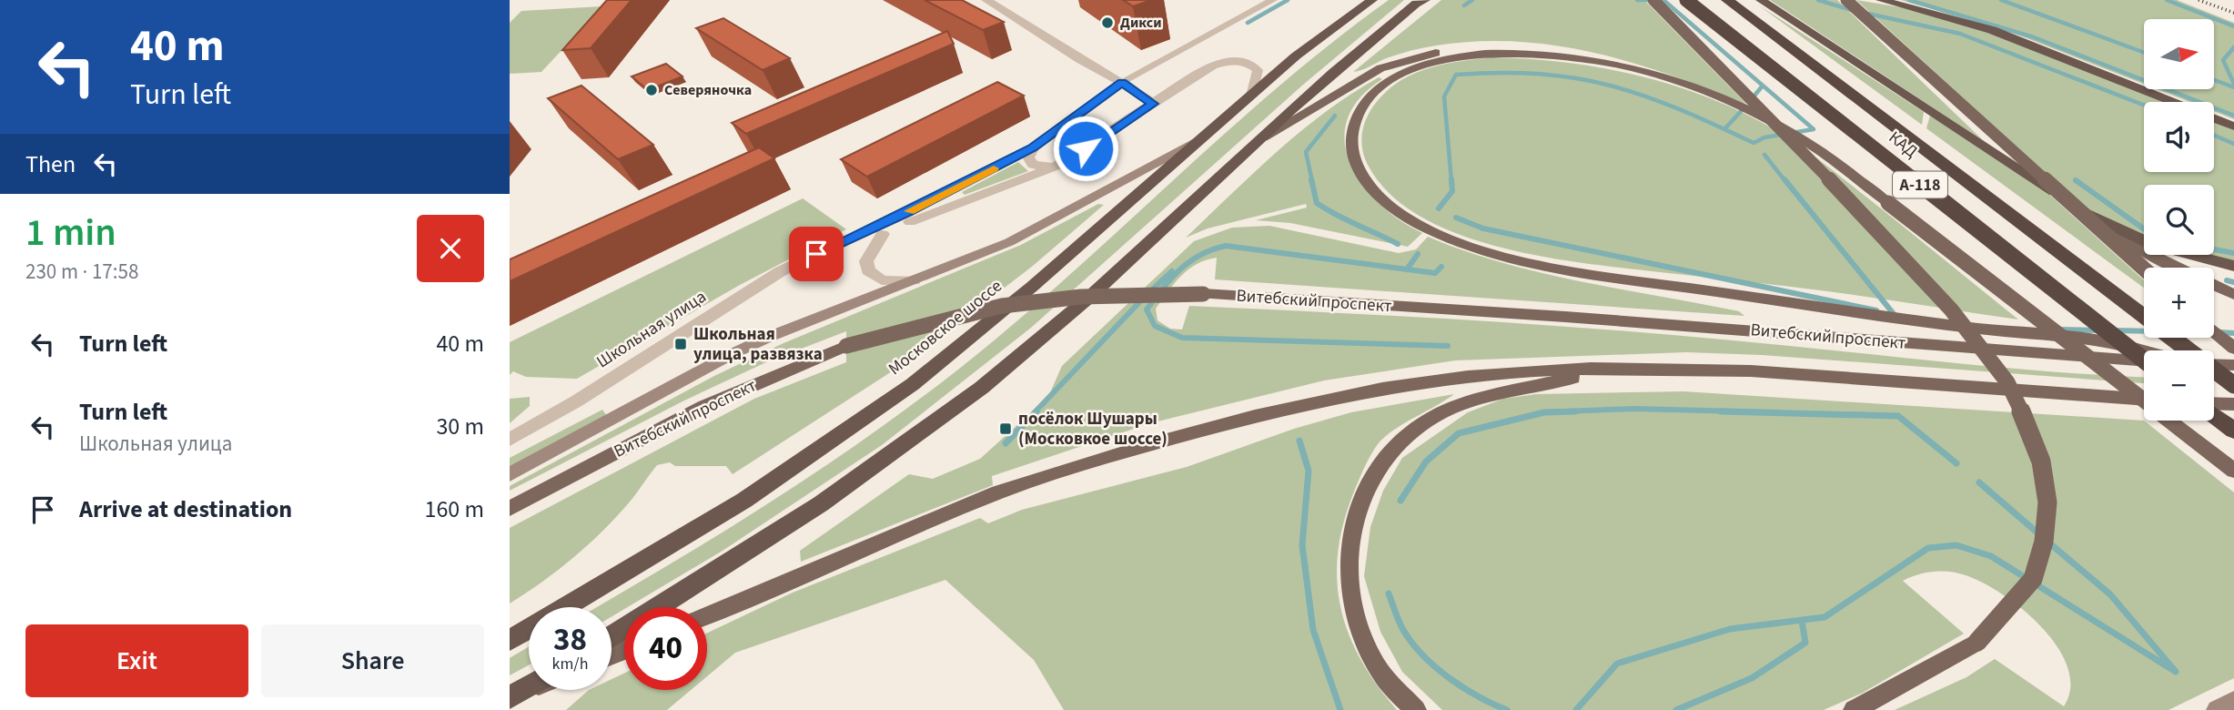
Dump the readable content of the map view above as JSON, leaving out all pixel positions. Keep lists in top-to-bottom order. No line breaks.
{"streets":{"highway":["КАД","А-118","Московское шоссе"],"main road":["Витебский проспект"],"street":["Школьная улица"]},"crossings":[["Московское шоссе","Школьная улица"]],"places":{"other":["Дикси","Северяночка"],"transit":["Школьная улица, развязка","посёлок Шушары (Московкое шоссе)"]},"north":"right","page":{"turn":["40 m","Turn left"],"map_buttons":["+","−"],"then":"Then","heading":["1 min","230 m · 17:58"],"list":[{"name":"Turn left","value":"40 m"},{"name":"Turn left","note":"Школьная улица","value":"30 m"},{"name":"Arrive at destination","value":"160 m"}],"speed":"38 km/h","limit":"40","buttons":["Exit","Share"]}}
